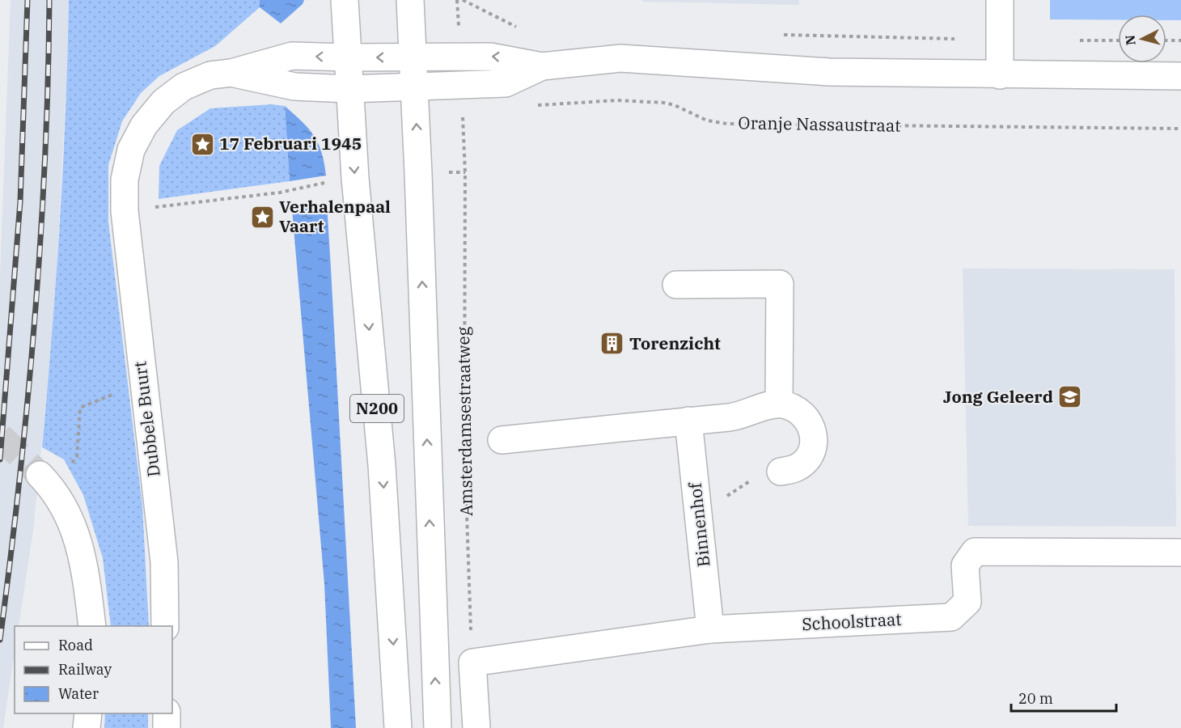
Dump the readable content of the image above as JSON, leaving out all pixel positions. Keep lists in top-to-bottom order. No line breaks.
{"streets":{"street":["N200","Dubbele Buurt","Binnenhof","Schoolstraat"],"path":["Oranje Nassaustraat","Amsterdamsestraatweg"]},"crossings":[["N200","Dubbele Buurt"],["Amsterdamsestraatweg","Schoolstraat"],["Binnenhof","Schoolstraat"]],"places":{"place":["17 Februari 1945","Verhalenpaal Vaart"],"building":["Torenzicht"],"school or university":["Jong Geleerd"]},"legend":["Road","Railway","Water"],"scale_bar":"20 m","north":"left"}
